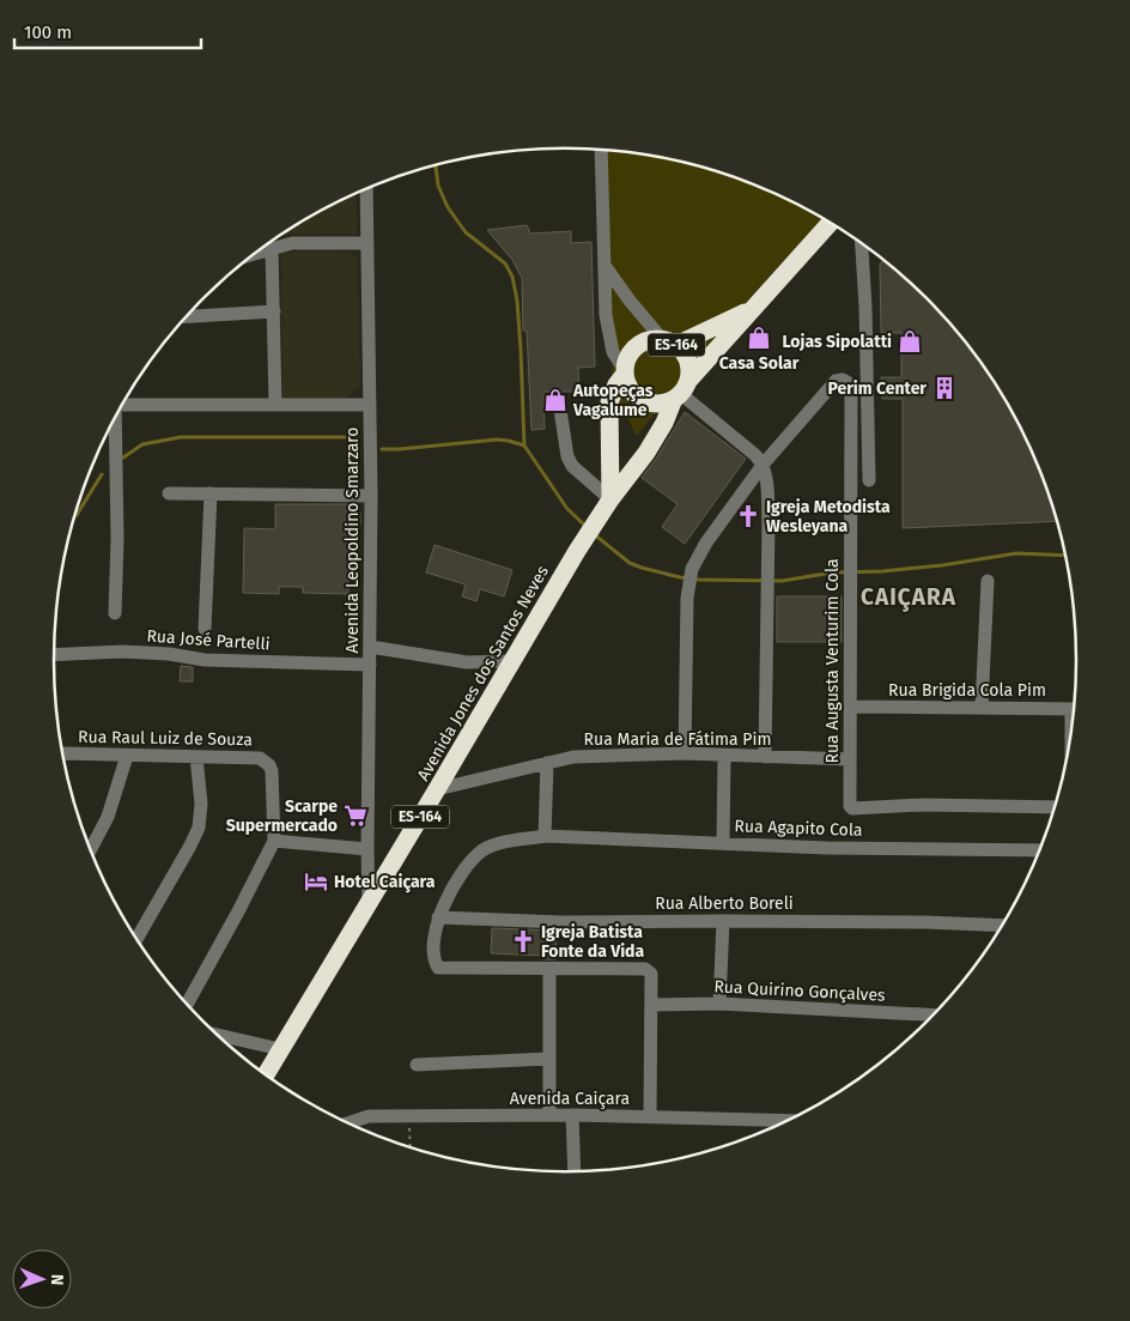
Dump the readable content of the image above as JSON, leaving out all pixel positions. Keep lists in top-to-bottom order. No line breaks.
{"streets":{"highway":["ES-164","Avenida Jones dos Santos Neves"],"street":["Avenida Leopoldino Smarzaro","Rua José Partelli","Rua Augusta Venturim Cola","Rua Brigida Cola Pim","Rua Raul Luiz de Souza","Rua Maria de Fátima Pim","Rua Agapito Cola","Rua Alberto Boreli","Rua Quirino Gonçalves","Avenida Caiçara"]},"crossings":[["ES-164","Avenida Jones dos Santos Neves"],["Avenida Leopoldino Smarzaro","Rua José Partelli"],["Avenida Leopoldino Smarzaro","Avenida Jones dos Santos Neves"],["Rua Augusta Venturim Cola","Rua Brigida Cola Pim"],["Rua Augusta Venturim Cola","Rua Maria de Fátima Pim"],["Avenida Jones dos Santos Neves","Rua Maria de Fátima Pim"],["Rua Agapito Cola","Rua Alberto Boreli"]],"districts":["CAIÇARA"],"places":{"shop":["Casa Solar","Lojas Sipolatti","Autopeças Vagalume"],"building":["Perim Center"],"church":["Igreja Metodista Wesleyana","Igreja Batista Fonte da Vida"],"supermarket":["Scarpe Supermercado"],"hotel":["Hotel Caiçara"]},"scale_bar":"100 m","north":"right"}
